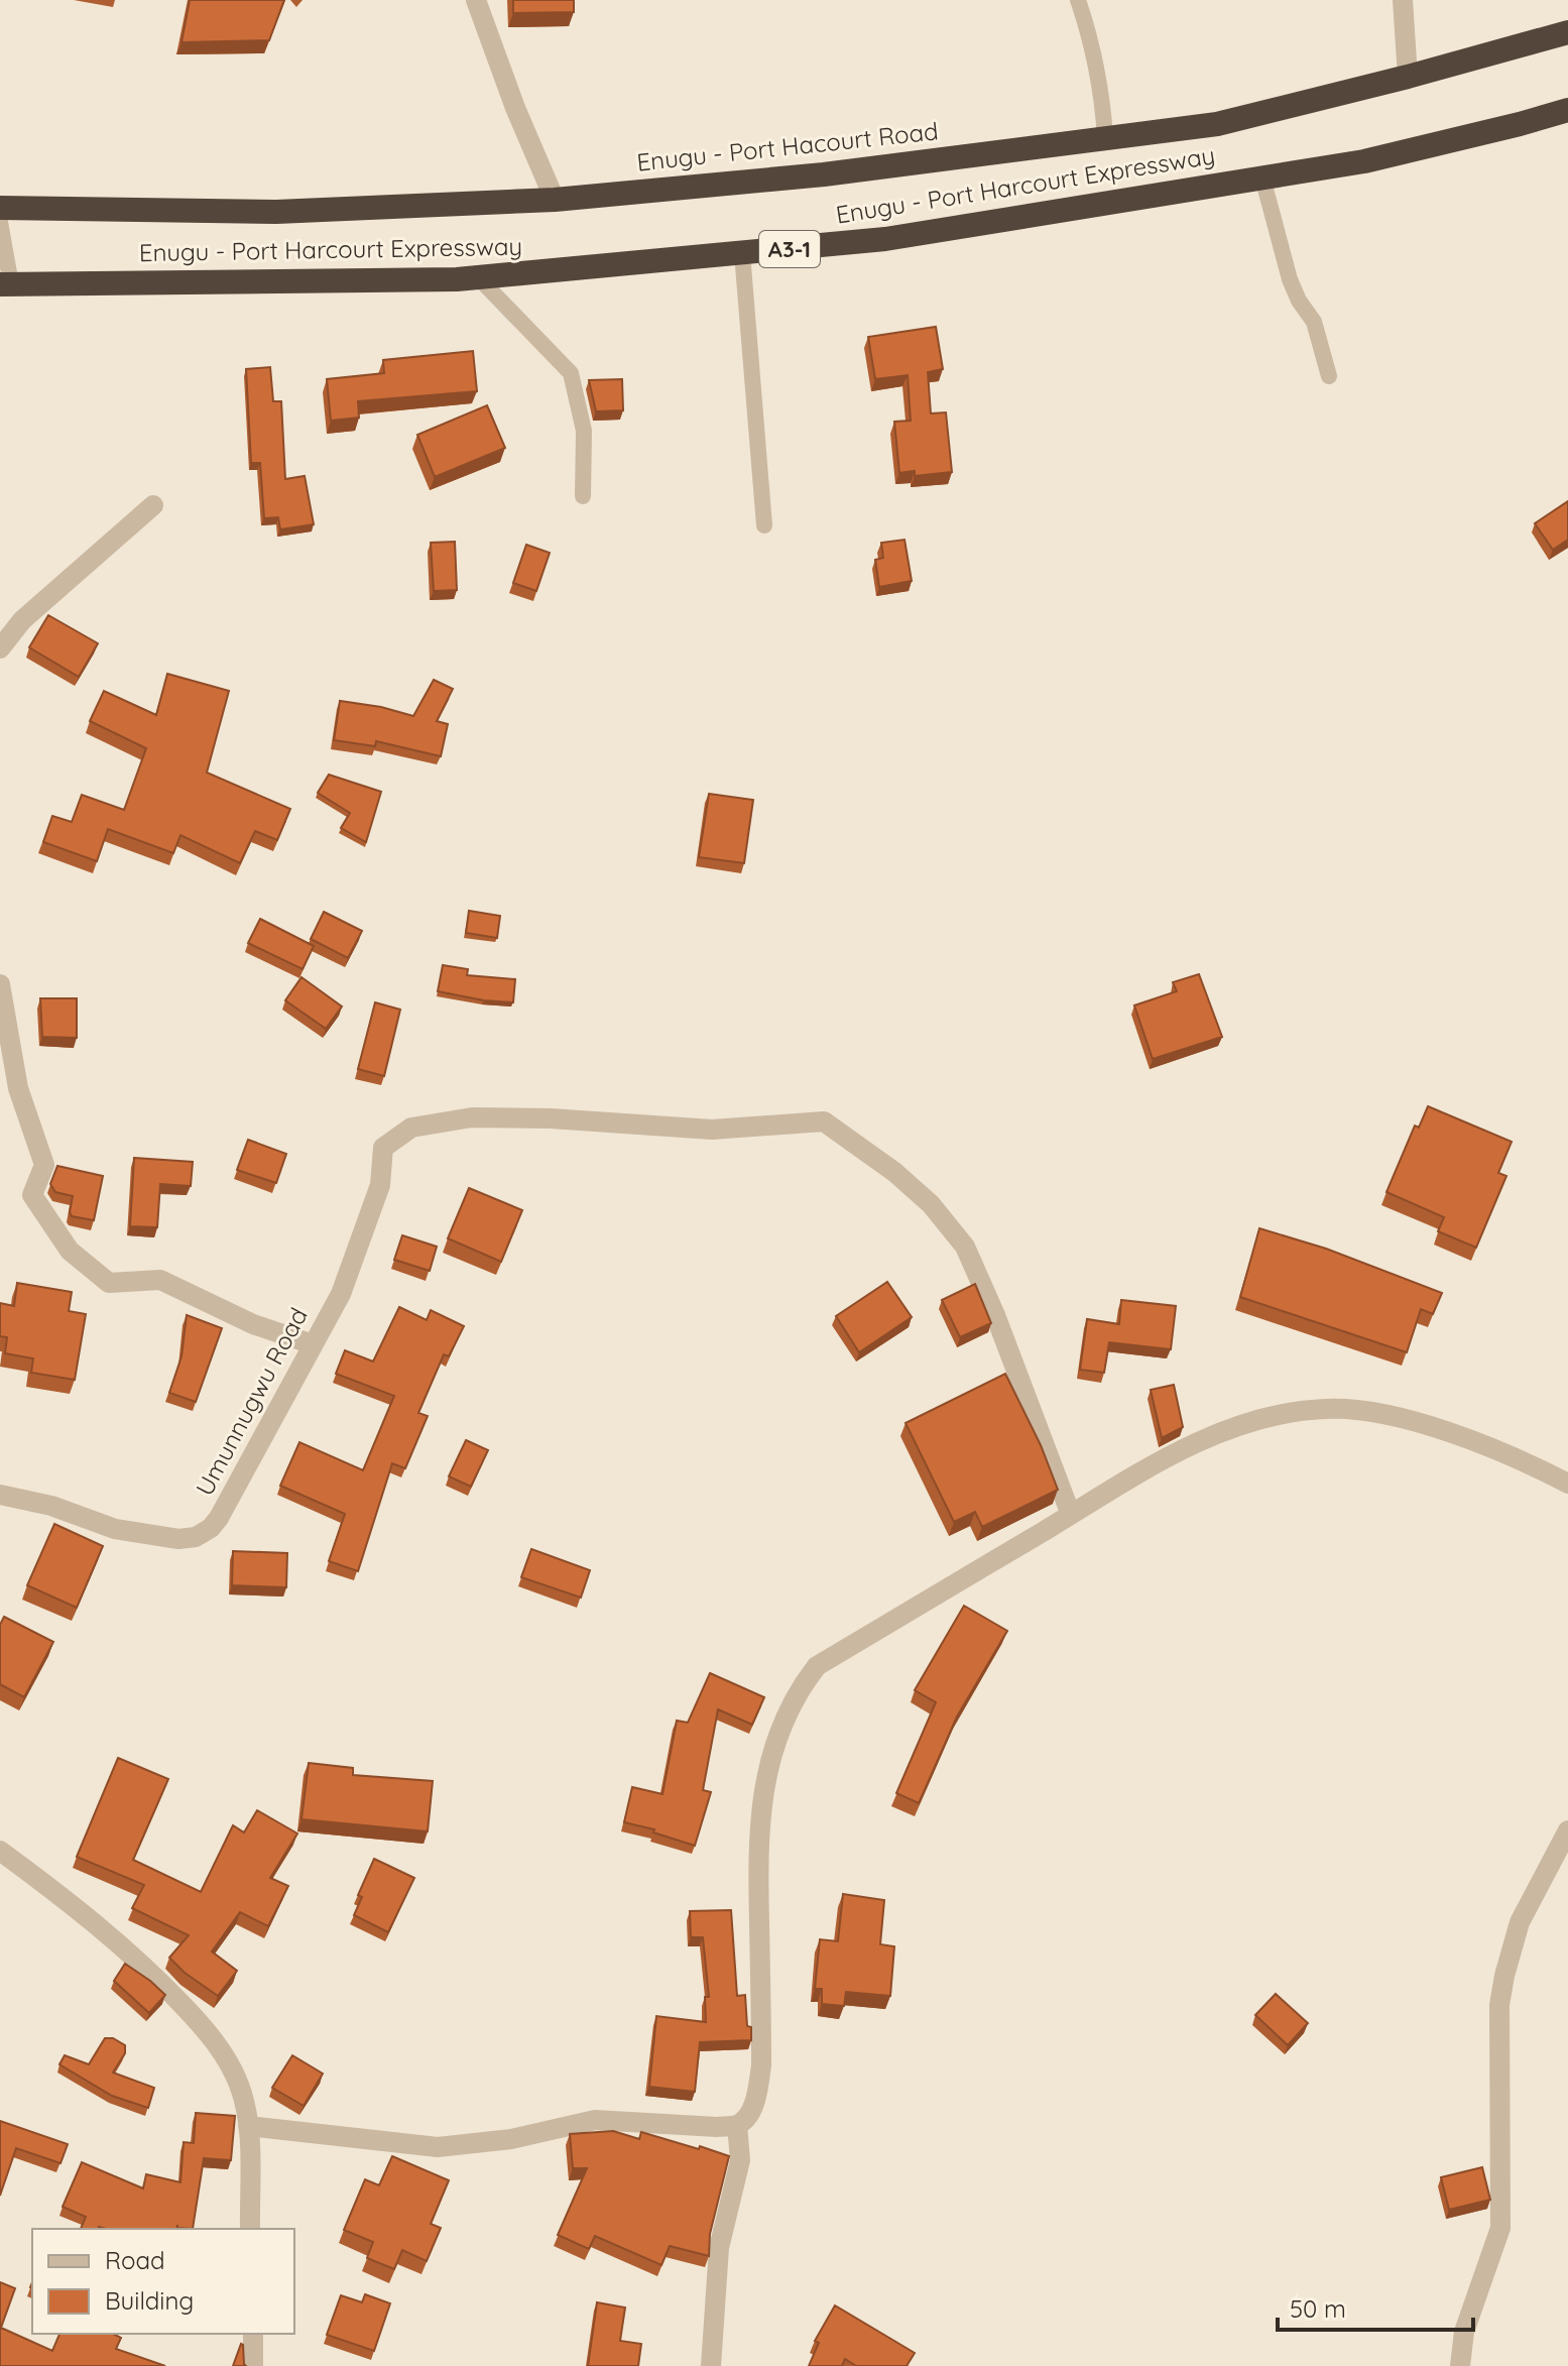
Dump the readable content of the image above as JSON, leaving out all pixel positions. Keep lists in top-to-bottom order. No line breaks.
{"streets":{"highway":["Enugu - Port Hacourt Road","Enugu - Port Harcourt Expressway","A3-1"],"street":["Umunnugwu Road"]},"legend":["Road","Building"],"scale_bar":"50 m"}
